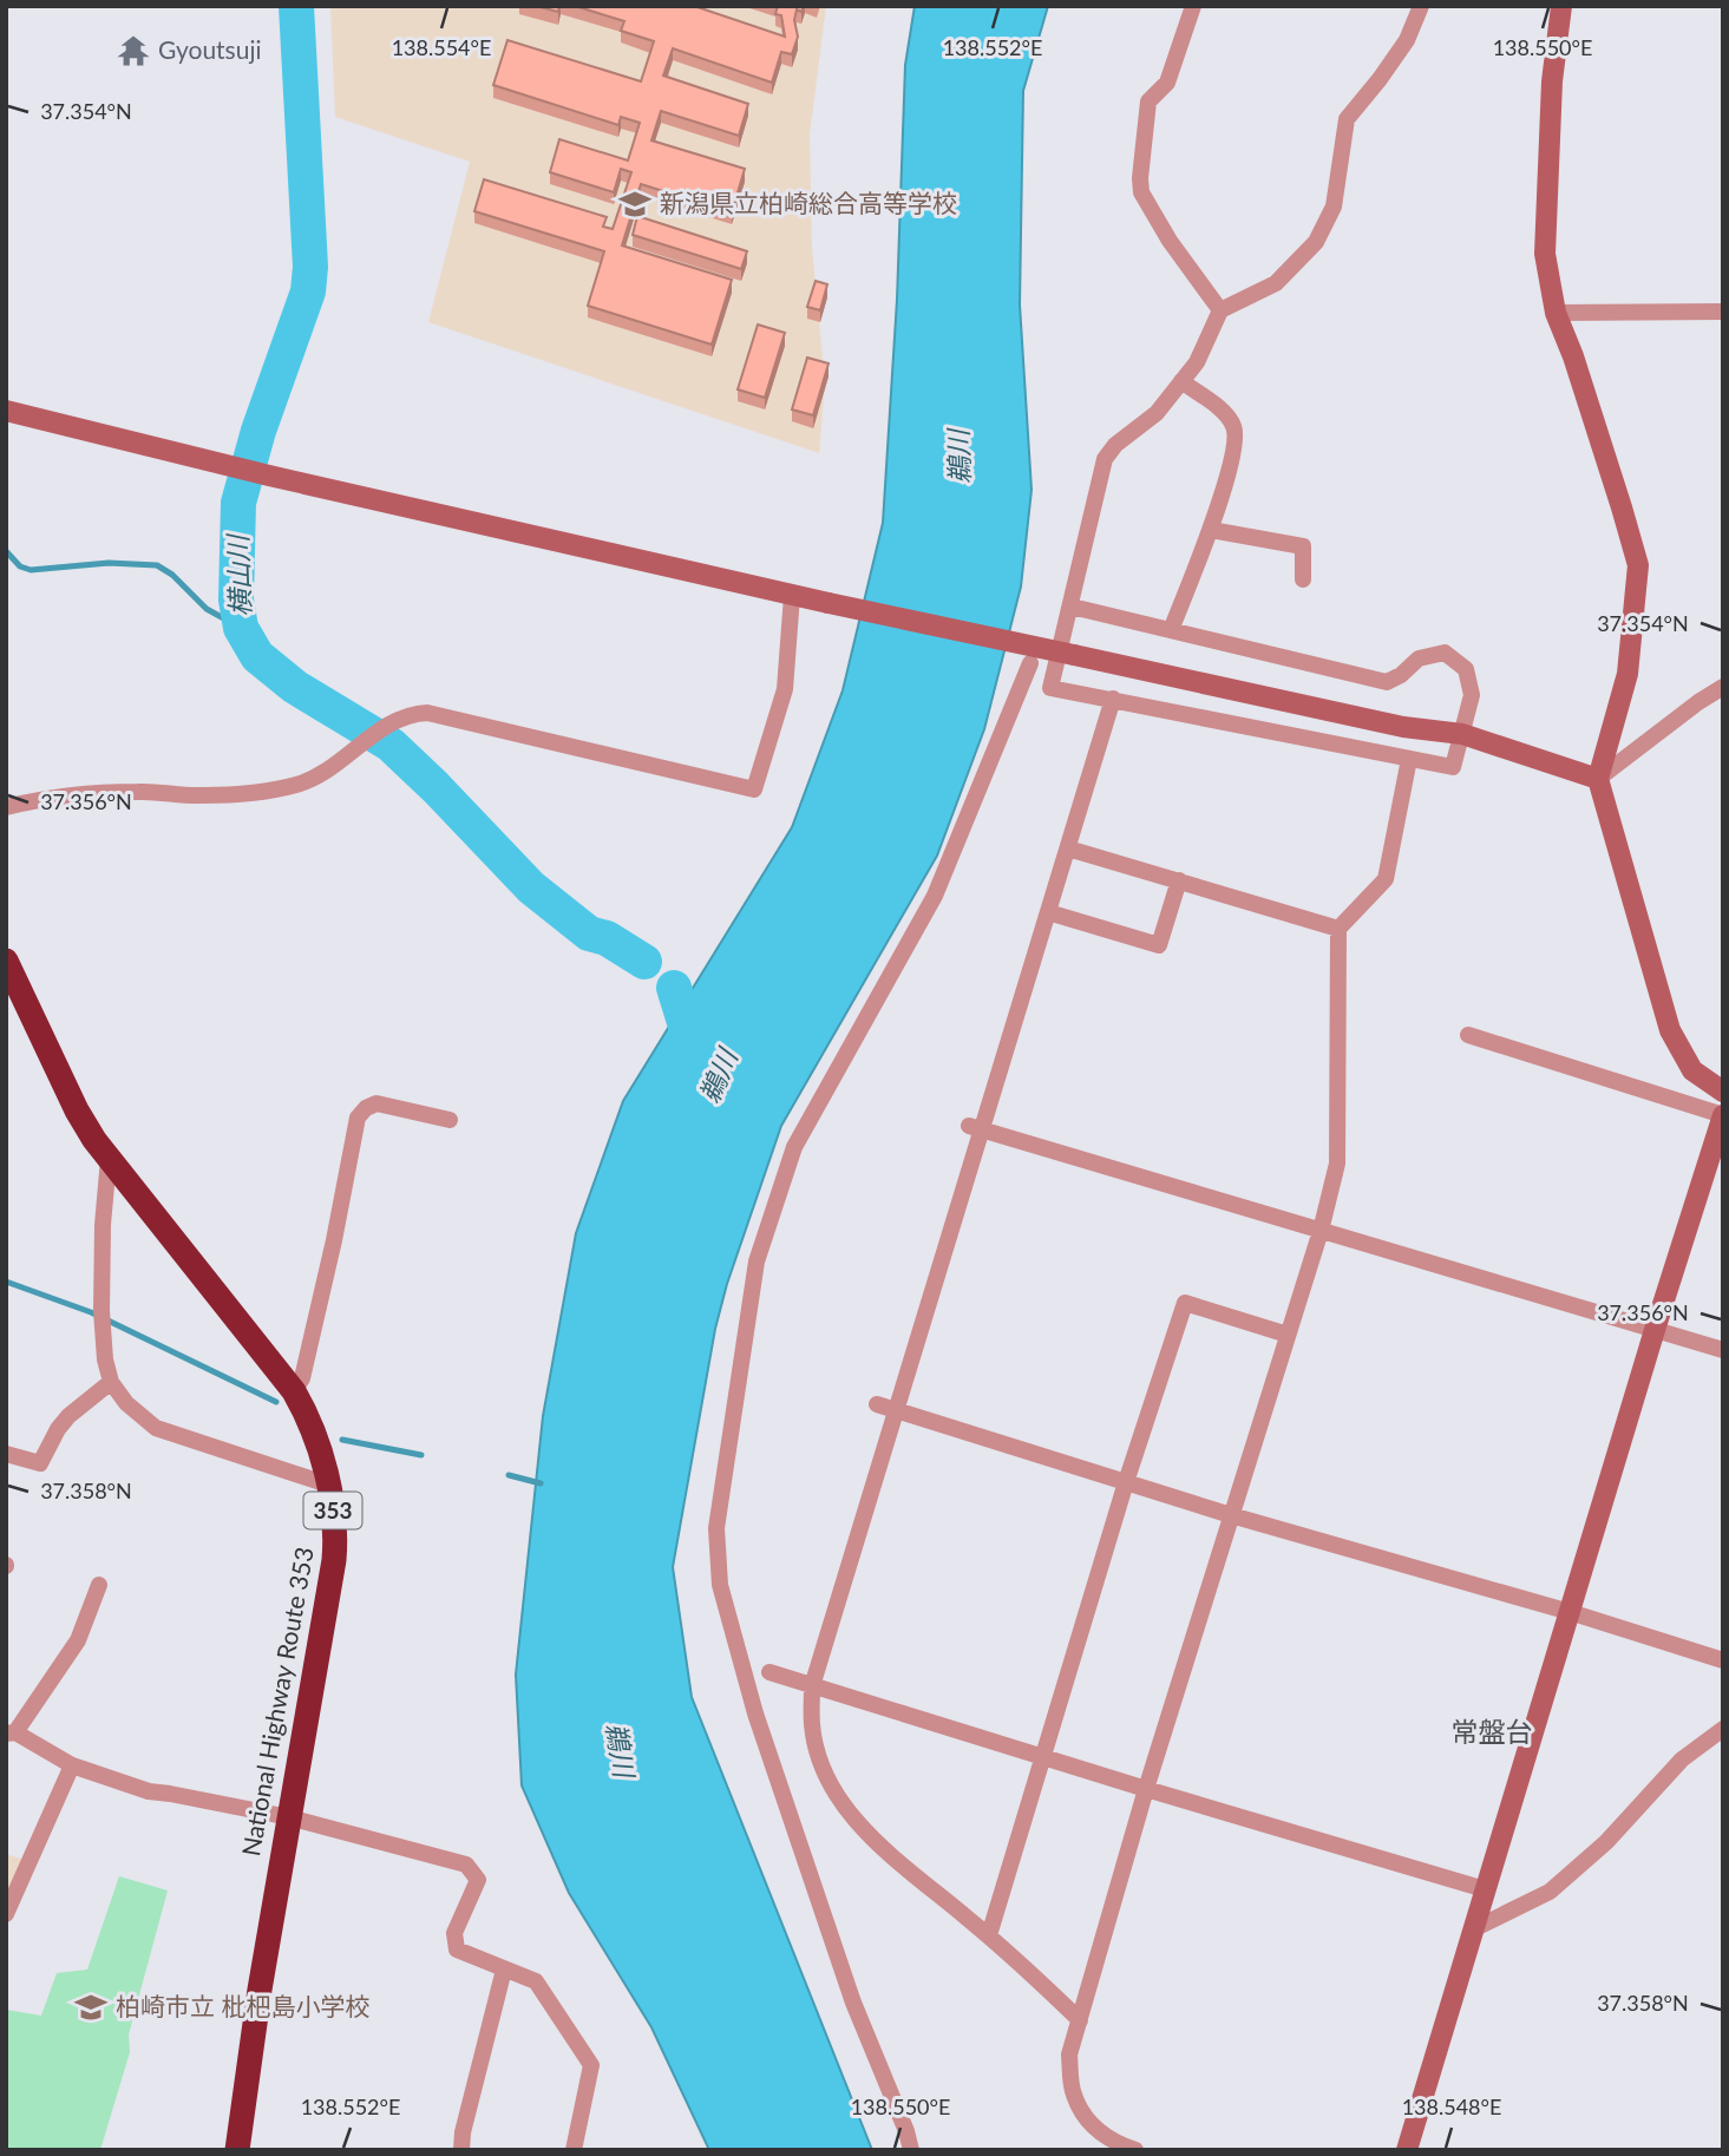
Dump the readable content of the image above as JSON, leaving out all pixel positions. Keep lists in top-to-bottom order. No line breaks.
{"streets":{"highway":["353","National Highway Route 353"]},"districts":["常盤台"],"water":["鵜川","横山川"],"places":{"temple":["Gyoutsuji"],"school or university":["新潟県立柏崎総合高等学校","柏崎市立 枇杷島小学校"]},"coordinates":["138.554°E","138.552°E","138.550°E","37.354°N","37.356°N","37.358°N","138.548°E"]}
